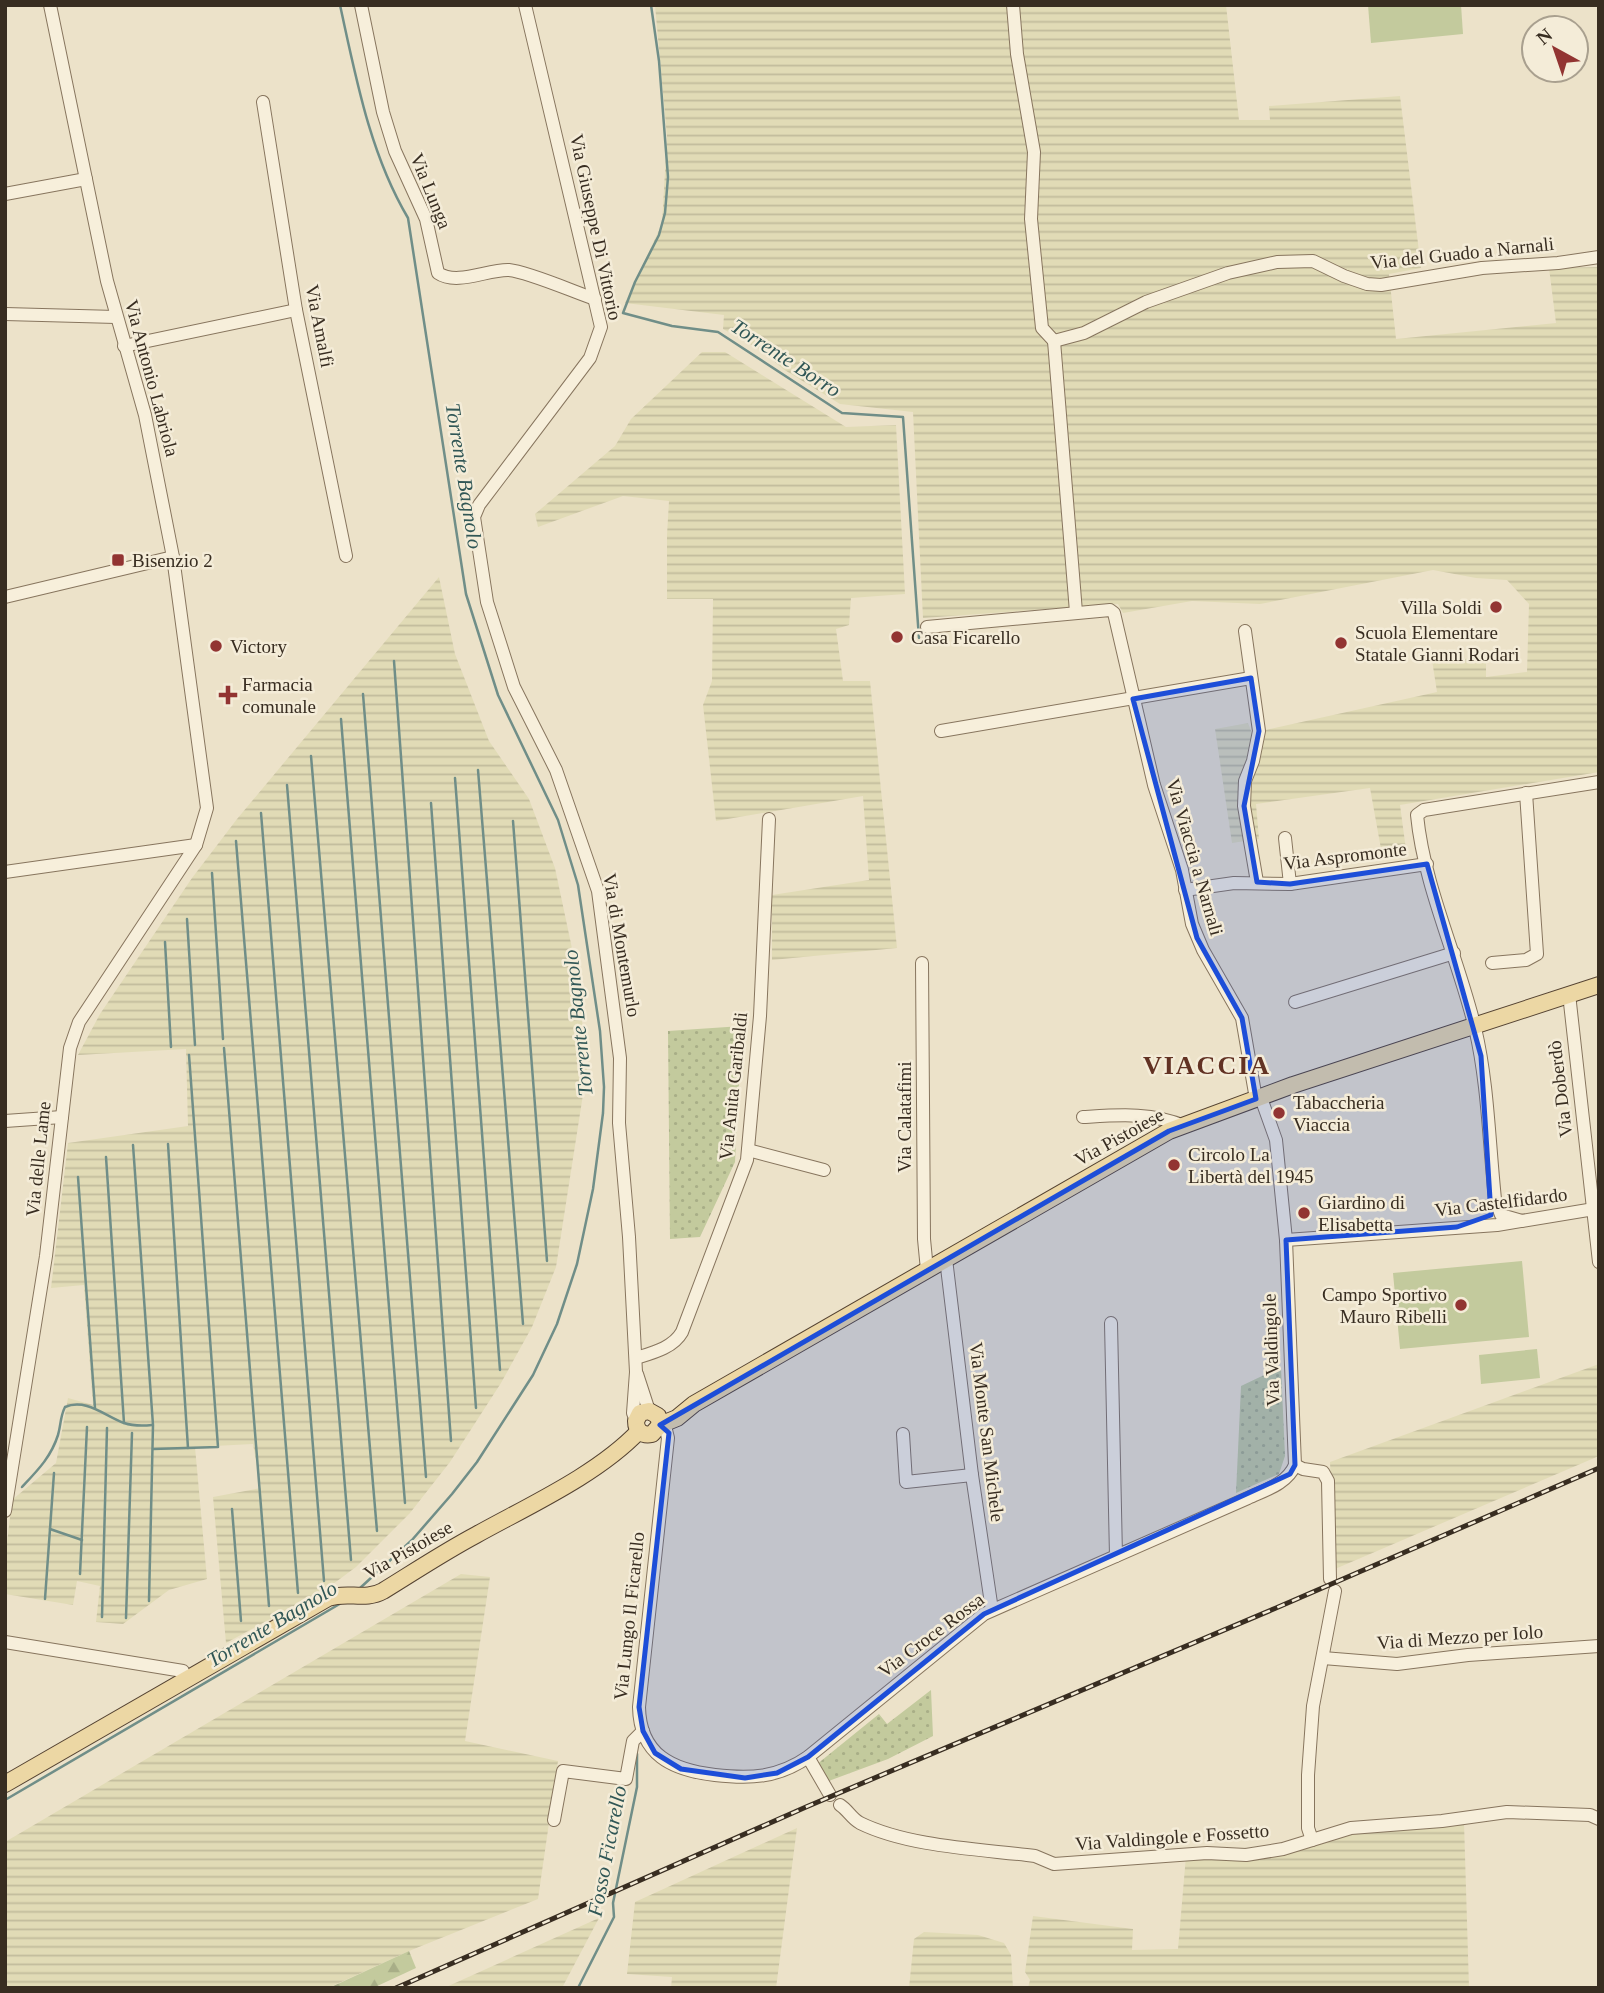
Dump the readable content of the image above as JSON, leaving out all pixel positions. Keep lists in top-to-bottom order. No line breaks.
{"streets":{"main road":["Via Pistoiese"],"street":["Via Lunga","Via Giuseppe Di Vittorio","Via del Guado a Narnali","Via Amalfi","Via Antonio Labriola","Via Aspromonte","Via Viaccia a Narnali","Via di Montemurlo","Via Anita Garibaldi","Via Doberdò","Via Calatafimi","Via delle Lame","Via Castelfidardo","Via Valdingole","Via Monte San Michele","Via Lungo Il Ficarello","Via Croce Rossa","Via di Mezzo per Iolo","Via Valdingole e Fossetto"]},"crossings":[["Via Lunga","Via Giuseppe Di Vittorio"],["Via Giuseppe Di Vittorio","Via di Montemurlo"],["Via Antonio Labriola","Via delle Lame"],["Via Aspromonte","Via Viaccia a Narnali"],["Via Aspromonte","Via Pistoiese"],["Via Viaccia a Narnali","Via Pistoiese"],["Via Viaccia a Narnali","Via Valdingole"],["Via di Montemurlo","Via Anita Garibaldi"],["Via di Montemurlo","Via Pistoiese"],["Via di Montemurlo","Via Lungo Il Ficarello"],["Via Doberdò","Via Pistoiese"],["Via Doberdò","Via Castelfidardo"],["Via Calatafimi","Via Pistoiese"],["Via Pistoiese","Via Valdingole"],["Via Pistoiese","Via Monte San Michele"],["Via Pistoiese","Via Lungo Il Ficarello"],["Via Castelfidardo","Via Valdingole"],["Via Valdingole","Via Croce Rossa"],["Via Monte San Michele","Via Croce Rossa"],["Via Lungo Il Ficarello","Via Croce Rossa"]],"districts":["VIACCIA"],"water":["Torrente Borro","Torrente Bagnolo","Fosso Ficarello"],"places":{"transit":["Bisenzio 2"],"other":["Villa Soldi","Casa Ficarello","Scuola Elementare Statale Gianni Rodari","Victory","Tabaccheria Viaccia","Circolo La Libertà del 1945","Giardino di Elisabetta","Campo Sportivo Mauro Ribelli"],"health":["Farmacia comunale"]},"north":"top left"}
